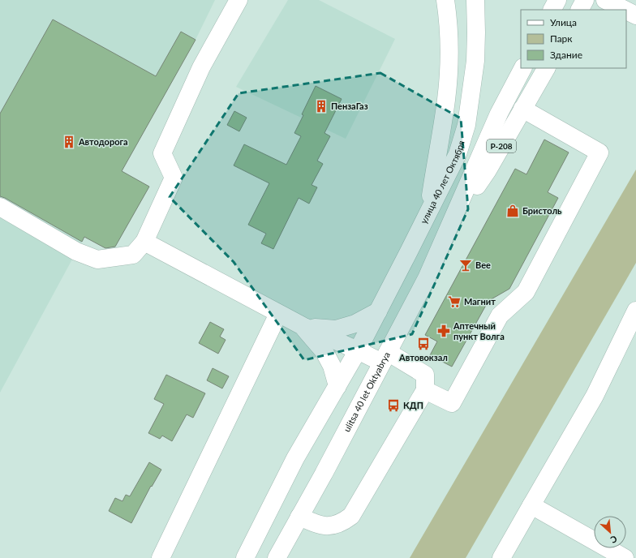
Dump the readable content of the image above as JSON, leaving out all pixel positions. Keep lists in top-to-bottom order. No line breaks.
{"streets":{"main road":["Р-208","улица 40 лет Октября","ulitsa 40 let Oktyabrya"]},"crossings":[["Р-208","ulitsa 40 let Oktyabrya"]],"places":{"building":["ПензаГаз","Автодорога"],"shop":["Бристоль"],"bar":["Bee"],"supermarket":["Магнит"],"pharmacy":["Аптечный пункт Волга"],"bus stop":["Автовокзал","КДП"]},"legend":["Улица","Парк","Здание"],"north":"bottom right"}
